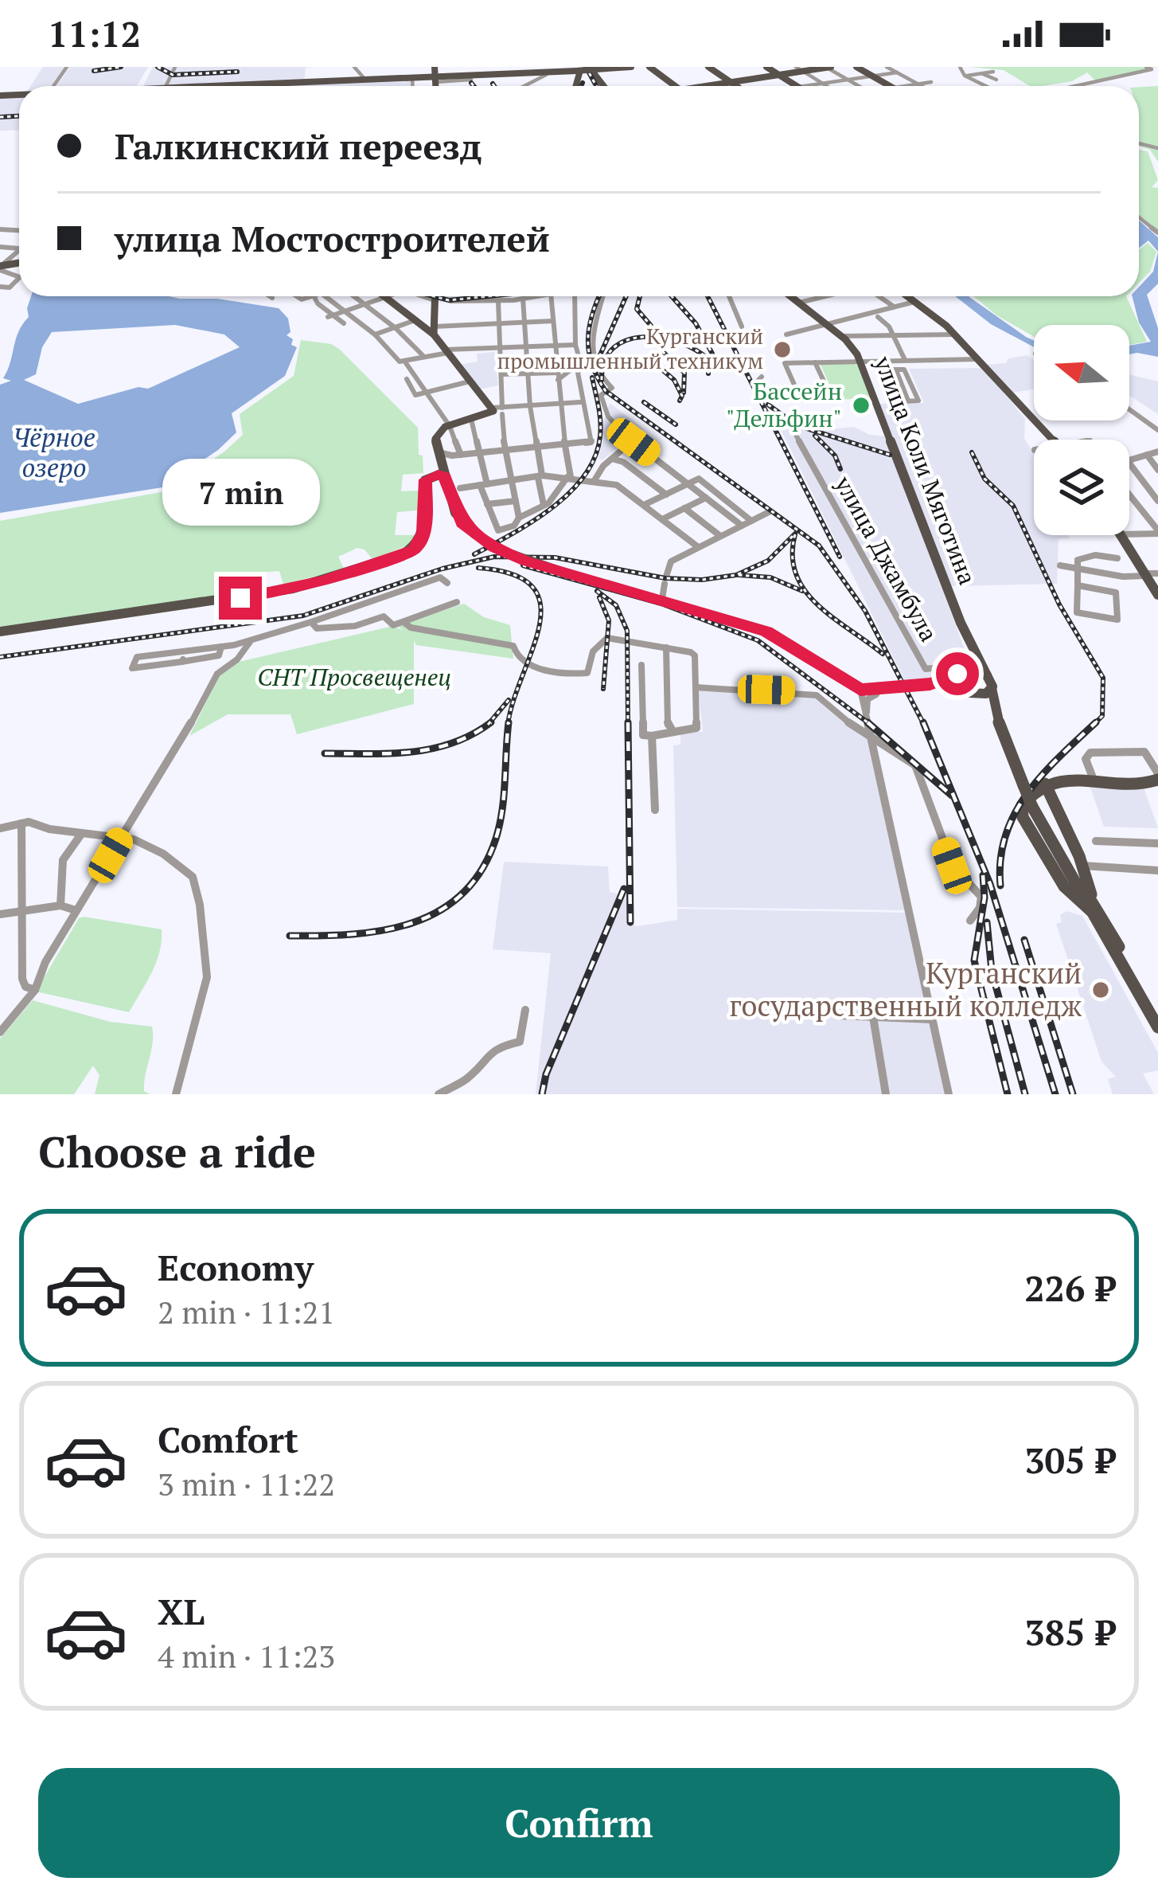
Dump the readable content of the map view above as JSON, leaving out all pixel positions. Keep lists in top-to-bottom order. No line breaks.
{"streets":{"main road":["улица Коли Мяготина"],"street":["улица Джамбула"]},"water":["Чёрное озеро"],"parks":["СНТ Просвещенец"],"places":["Курганский промышленный техникум","Бассейн \"Дельфин\"","Курганский государственный колледж"],"north":"left","page":{"status":"11:12","banner":["Галкинский переезд","улица Мостостроителей"],"bubble":"7 min","heading":"Choose a ride","list":[{"name":"Economy","note":"2 min · 11:21","value":"226 ₽"},{"name":"Comfort","note":"3 min · 11:22","value":"305 ₽"},{"name":"XL","note":"4 min · 11:23","value":"385 ₽"}],"buttons":"Confirm"}}
